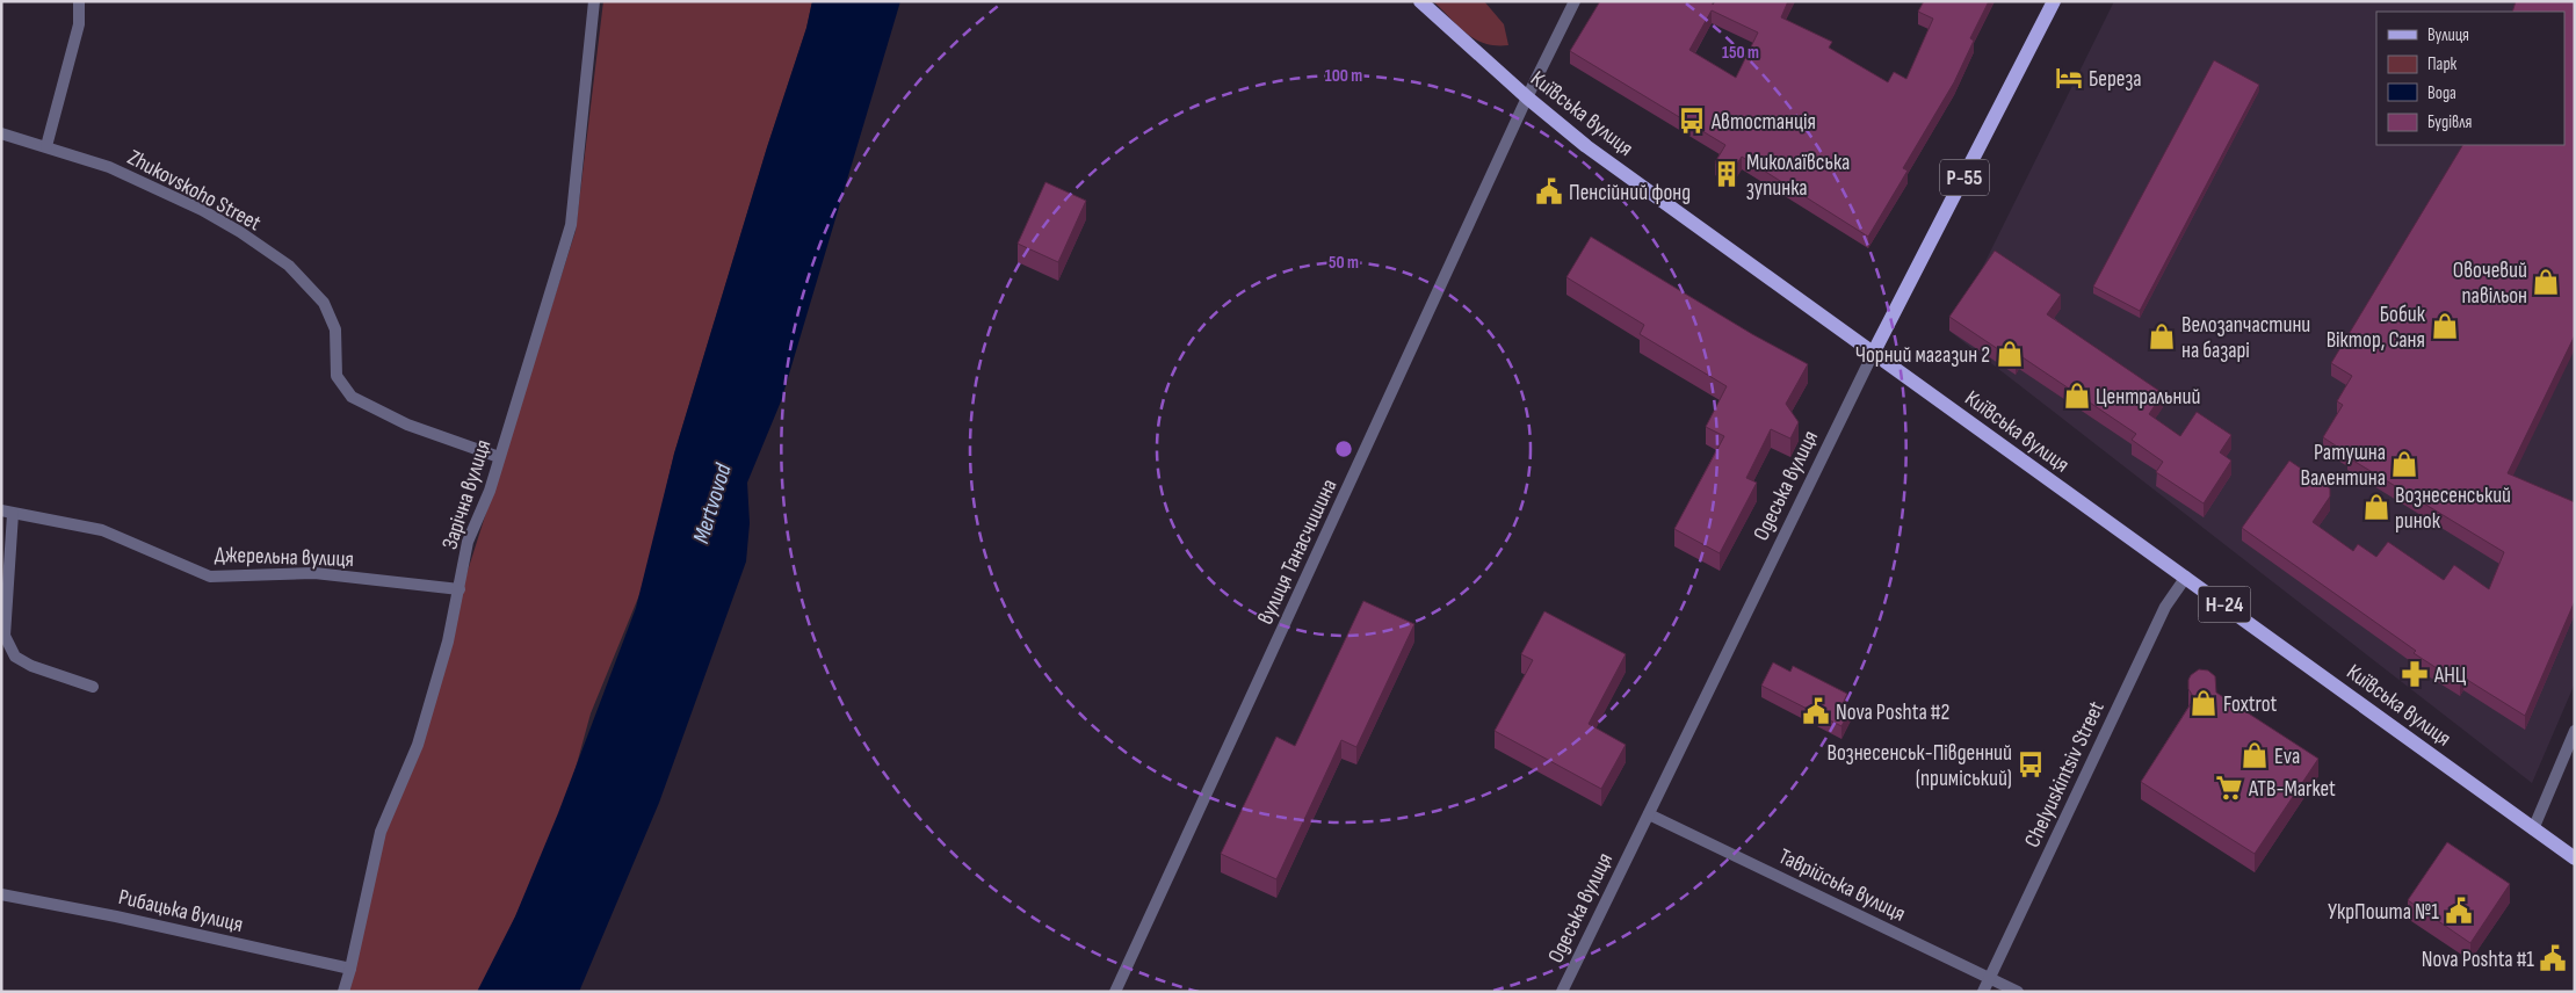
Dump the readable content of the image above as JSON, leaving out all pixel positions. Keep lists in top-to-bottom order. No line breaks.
{"streets":{"main road":["Київська вулиця","Р-55","Одеська вулиця","Н-24"],"street":["Zhukovskoho Street","Зарічна вулиця","вулиця Танасчишина","Джерельна вулиця","Chelyuskintsiv Street","Таврійська вулиця","Рибацька вулиця"]},"crossings":[["Київська вулиця","Одеська вулиця"],["Київська вулиця","вулиця Танасчишина"],["Київська вулиця","Chelyuskintsiv Street"],["Zhukovskoho Street","Зарічна вулиця"],["Одеська вулиця","Таврійська вулиця"],["Зарічна вулиця","Джерельна вулиця"],["Зарічна вулиця","Рибацька вулиця"],["Chelyuskintsiv Street","Таврійська вулиця"]],"water":["Mertvovod"],"places":{"hotel":["Береза"],"bus stop":["Автостанція","Вознесенськ-Південний (приміський)"],"building":["Миколаївська зупинка"],"public building":["Пенсійний фонд","Nova Poshta #2","УкрПошта №1","Nova Poshta #1"],"shop":["Овочевий павільон","Бобик Віктор, Саня","Велозапчастини на базарі","Чорний магазин 2","Центральний","Ратушна Валентина","Вознесенський ринок","Foxtrot","Eva"],"pharmacy":["АНЦ"],"supermarket":["ATB-Market"]},"legend":["Вулиця","Парк","Вода","Будівля"],"rings":["150 m","100 m","50 m"]}
